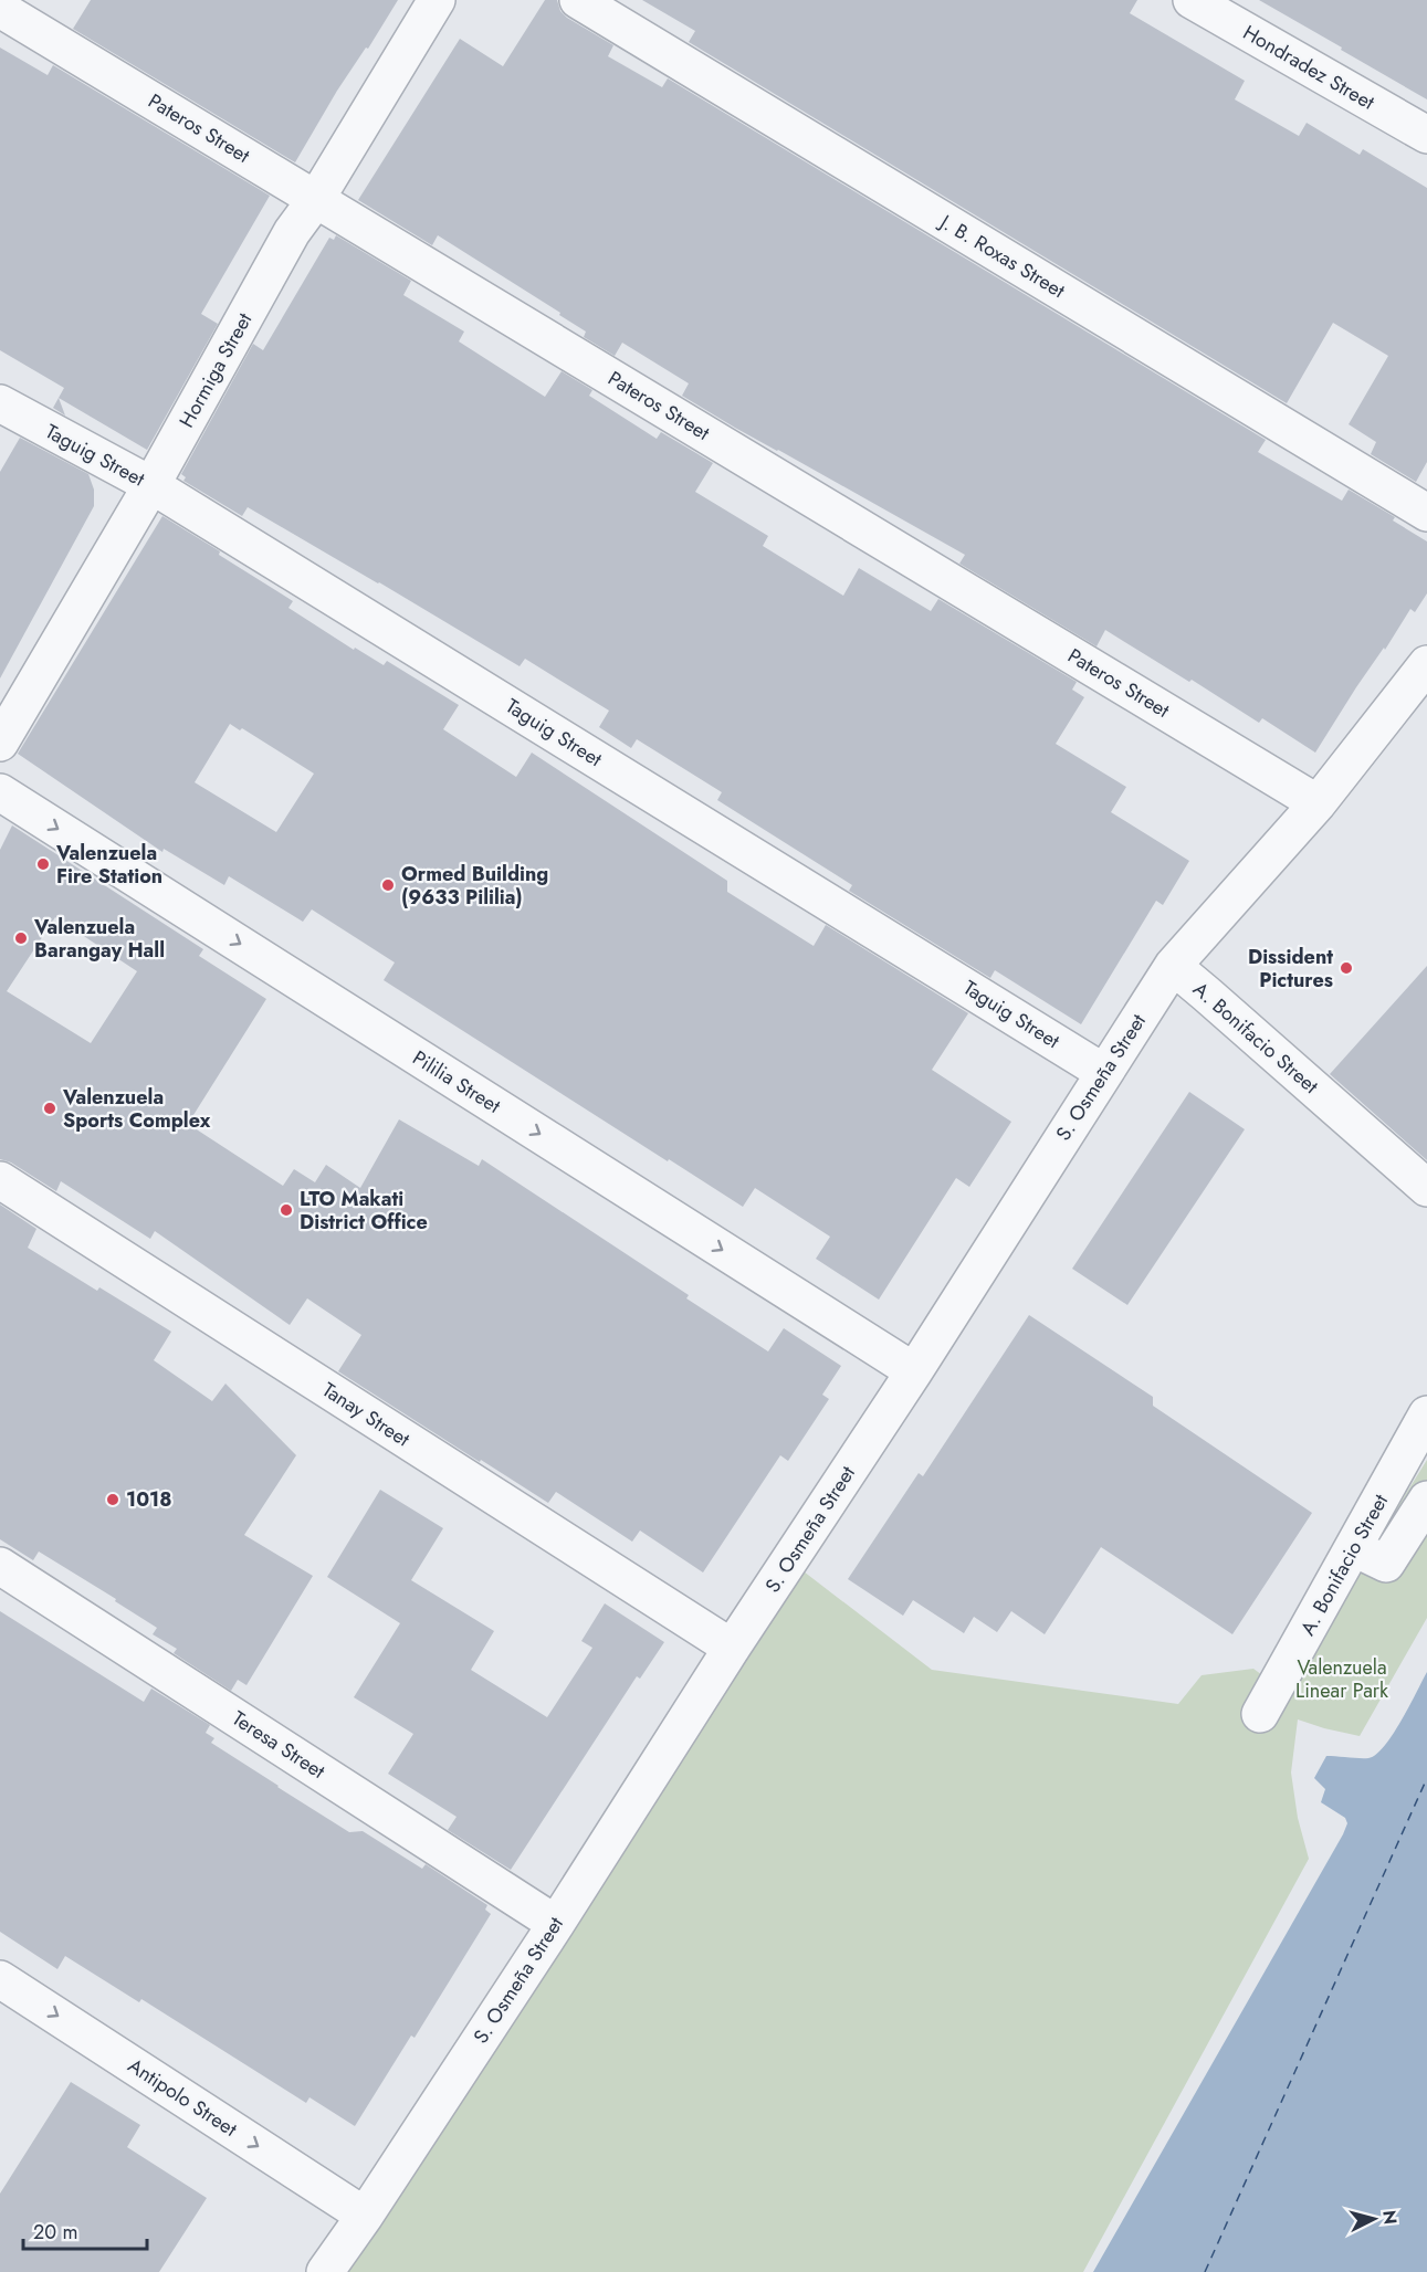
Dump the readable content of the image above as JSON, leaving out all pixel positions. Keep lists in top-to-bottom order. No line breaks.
{"streets":{"street":["Hondradez Street","Pateros Street","J. B. Roxas Street","Hormiga Street","Taguig Street","A. Bonifacio Street","S. Osmeña Street","Pililia Street","Tanay Street","Teresa Street","Antipolo Street"]},"crossings":[["Pateros Street","Hormiga Street"],["Pateros Street","S. Osmeña Street"],["Hormiga Street","Taguig Street"],["Taguig Street","S. Osmeña Street"],["A. Bonifacio Street","S. Osmeña Street"],["S. Osmeña Street","Pililia Street"],["S. Osmeña Street","Tanay Street"],["S. Osmeña Street","Teresa Street"],["S. Osmeña Street","Antipolo Street"]],"one_way":["Pililia Street","Antipolo Street"],"parks":["Valenzuela Linear Park"],"places":["Valenzuela Fire Station","Ormed Building (9633 Pililia)","Valenzuela Barangay Hall","Dissident Pictures","Valenzuela Sports Complex","LTO Makati District Office","1018"],"scale_bar":"20 m","north":"right"}
